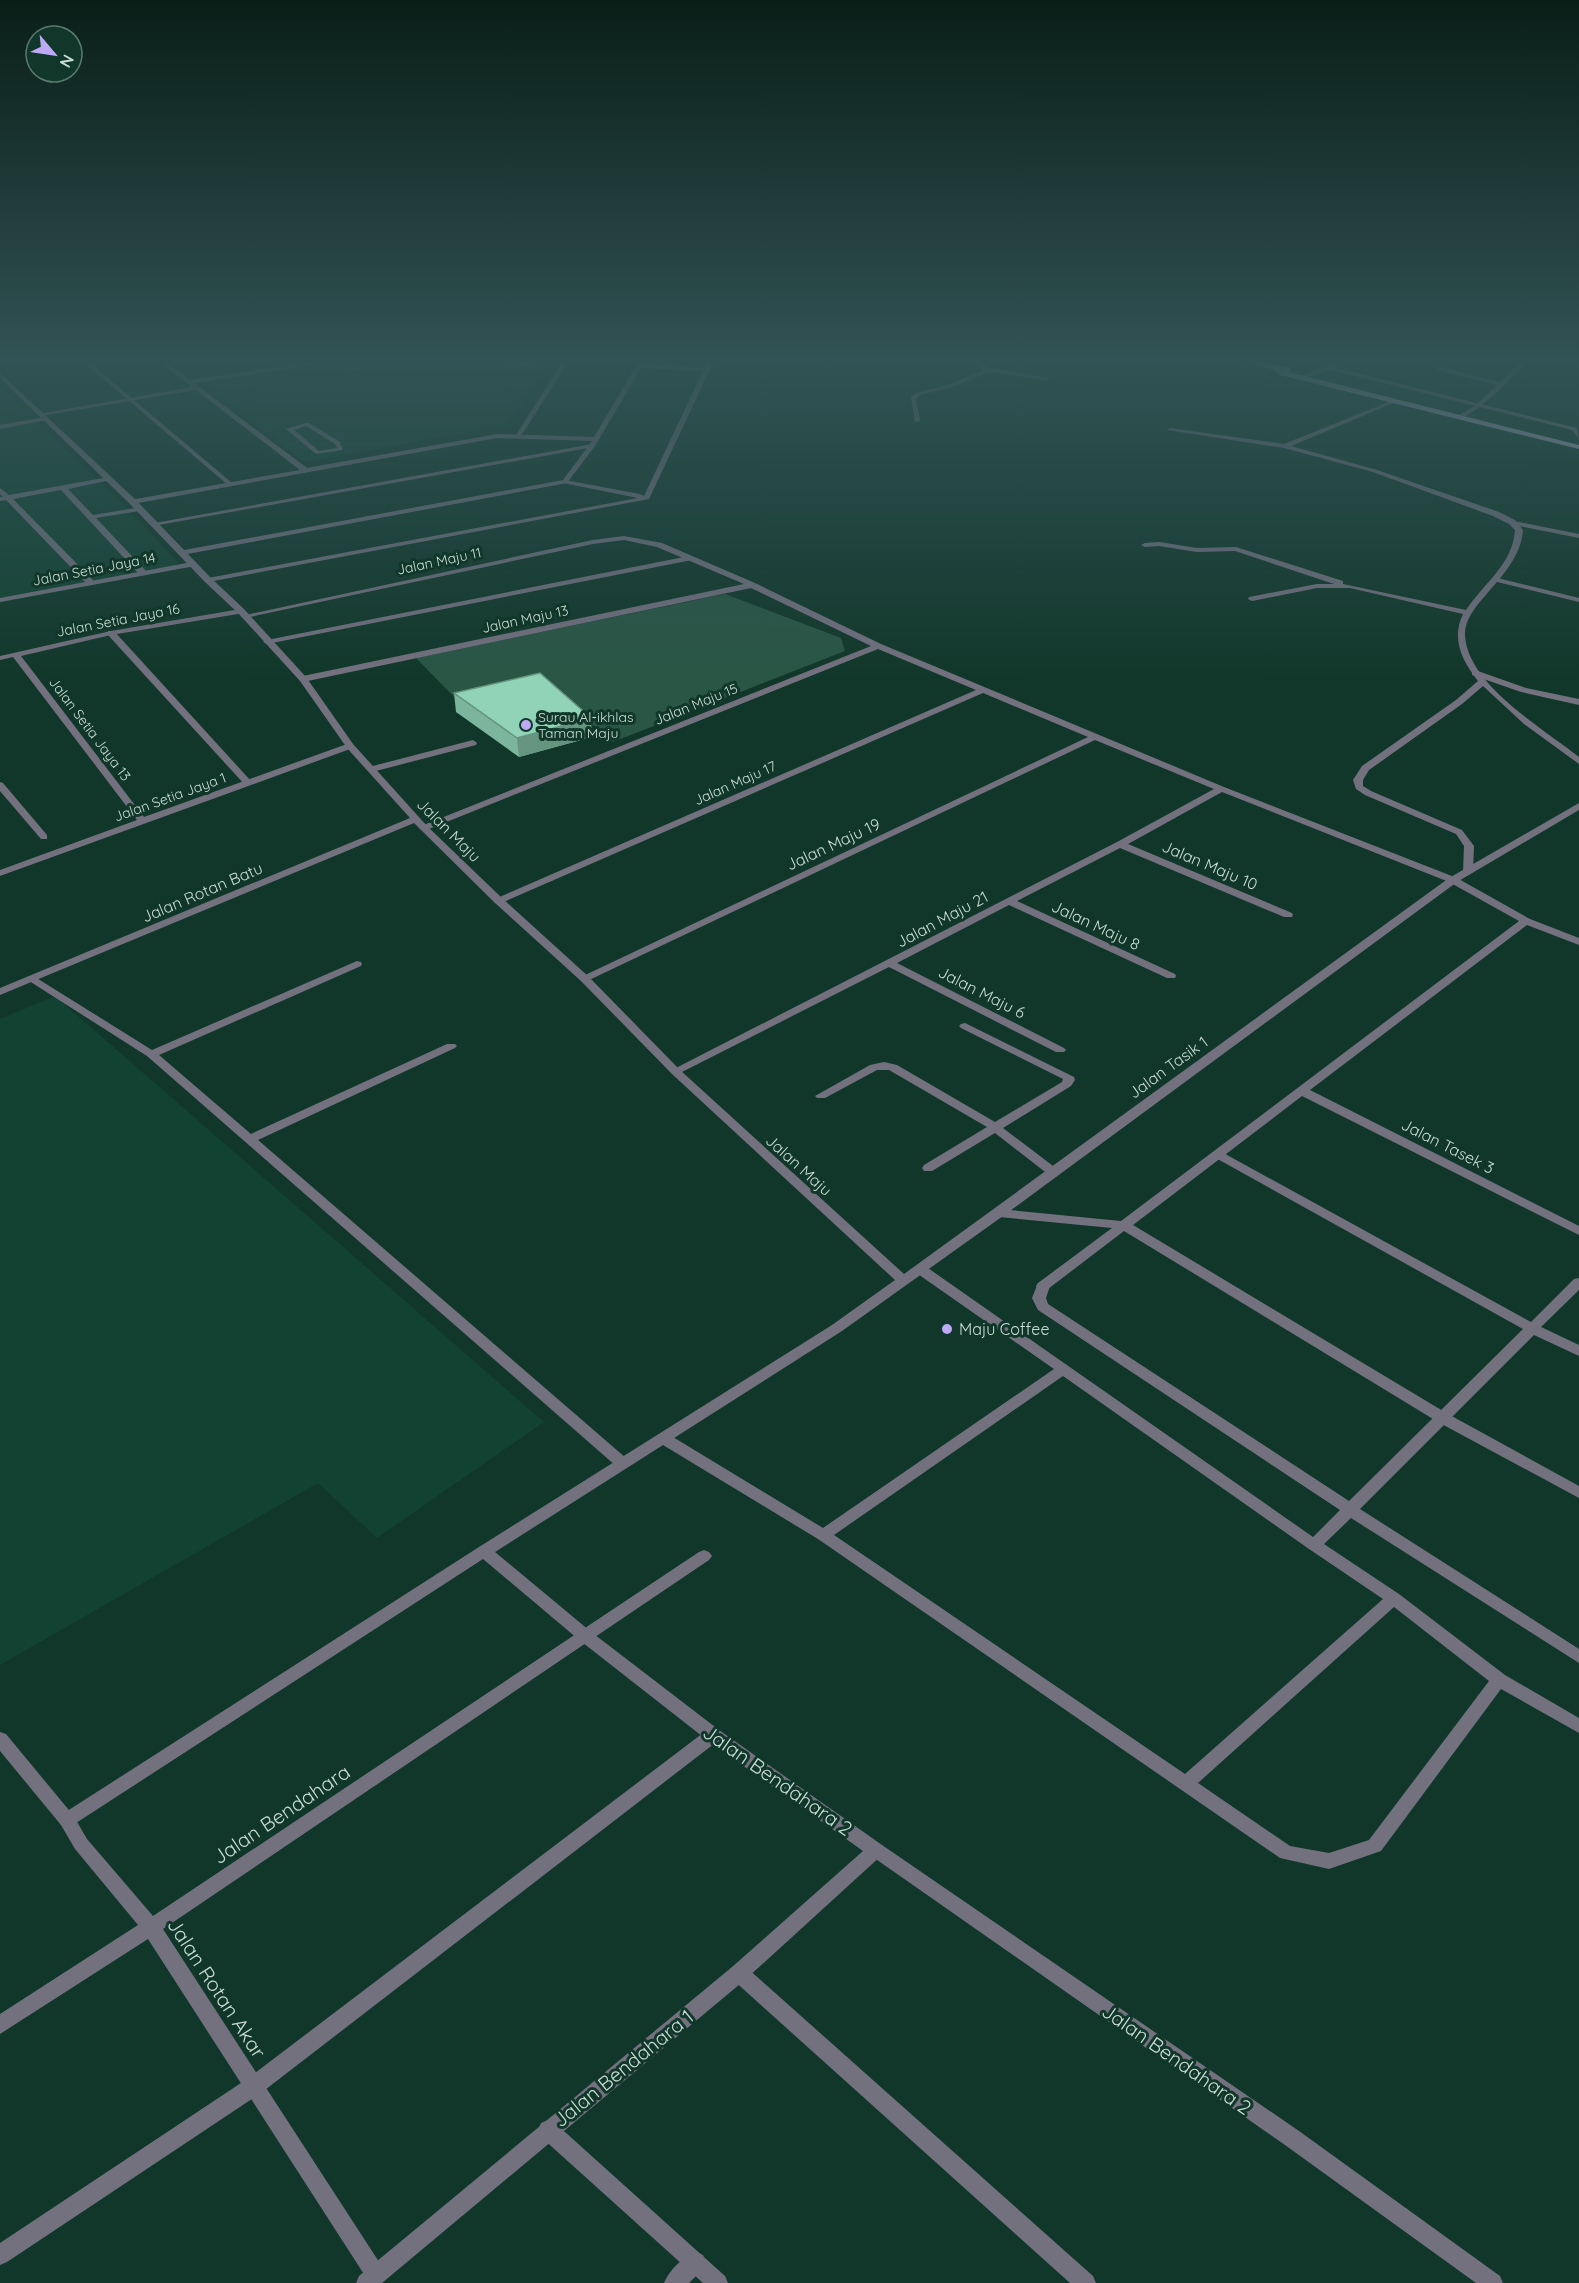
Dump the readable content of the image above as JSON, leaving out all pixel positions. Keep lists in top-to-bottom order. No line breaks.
{"streets":{"street":["Jalan Maju 11","Jalan Setia Jaya 14","Jalan Maju 13","Jalan Setia Jaya 16","Jalan Maju 15","Jalan Setia Jaya 13","Jalan Maju 17","Jalan Setia Jaya 1","Jalan Maju","Jalan Maju 19","Jalan Maju 10","Jalan Rotan Batu","Jalan Maju 21","Jalan Maju 8","Jalan Maju 6","Jalan Tasik 1","Jalan Tasek 3","Jalan Bendahara 2","Jalan Bendahara","Jalan Rotan Akar","Jalan Bendahara 1"]},"crossings":[["Jalan Maju 11","Jalan Maju 13"],["Jalan Maju 11","Jalan Setia Jaya 16"],["Jalan Maju 11","Jalan Maju 15"],["Jalan Maju 11","Jalan Maju 17"],["Jalan Maju 11","Jalan Maju"],["Jalan Maju 11","Jalan Maju 19"],["Jalan Maju 11","Jalan Maju 21"],["Jalan Maju 11","Jalan Tasik 1"],["Jalan Setia Jaya 14","Jalan Maju"],["Jalan Maju 13","Jalan Maju"],["Jalan Setia Jaya 16","Jalan Setia Jaya 13"],["Jalan Setia Jaya 16","Jalan Maju"],["Jalan Maju 15","Jalan Maju"],["Jalan Setia Jaya 13","Jalan Setia Jaya 1"],["Jalan Maju 17","Jalan Maju"],["Jalan Setia Jaya 1","Jalan Maju"],["Jalan Maju","Jalan Maju 19"],["Jalan Maju","Jalan Rotan Batu"],["Jalan Maju","Jalan Maju 21"],["Jalan Maju","Jalan Tasik 1"],["Jalan Maju 10","Jalan Maju 21"],["Jalan Maju 21","Jalan Maju 8"],["Jalan Maju 21","Jalan Maju 6"],["Jalan Bendahara 2","Jalan Bendahara"],["Jalan Bendahara 2","Jalan Bendahara 1"],["Jalan Bendahara","Jalan Rotan Akar"],["Jalan Rotan Akar","Jalan Bendahara 1"]],"places":["Surau Al-ikhlas Taman Maju","Maju Coffee"],"north":"bottom right"}
